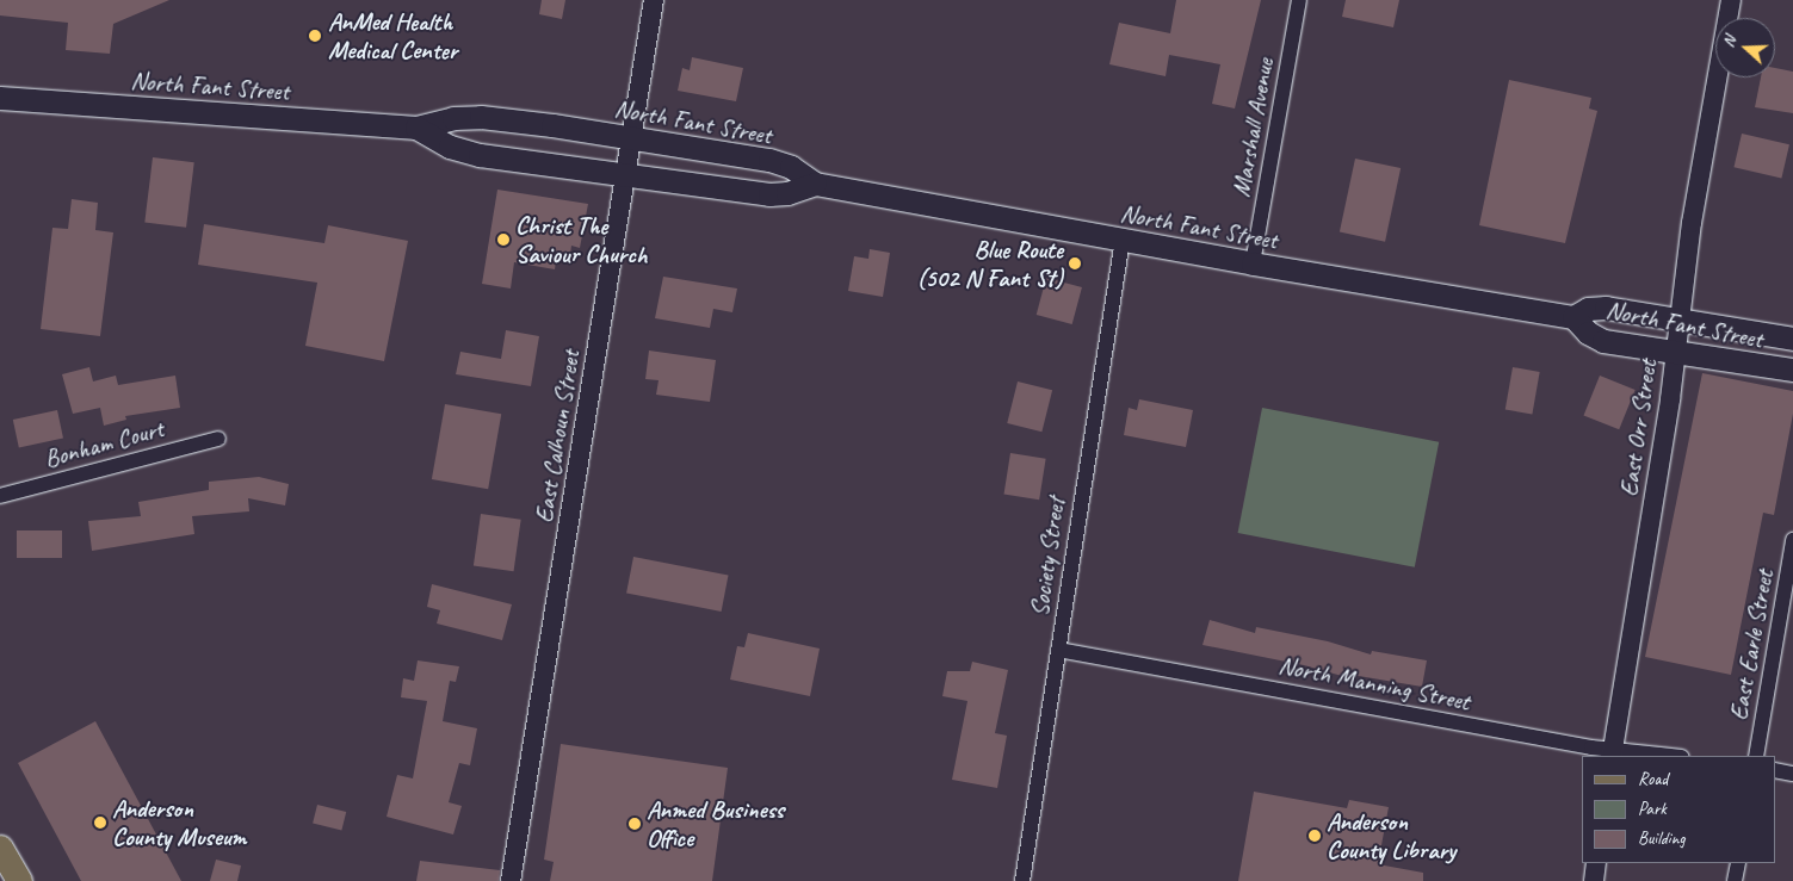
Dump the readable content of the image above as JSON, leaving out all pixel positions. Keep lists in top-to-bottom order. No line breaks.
{"streets":{"main road":["North Fant Street"],"street":["Marshall Avenue","East Orr Street","East Calhoun Street","Bonham Court","Society Street","East Earle Street","North Manning Street"]},"crossings":[["North Fant Street","Marshall Avenue"],["North Fant Street","East Orr Street"],["North Fant Street","East Calhoun Street"],["North Fant Street","Society Street"],["East Orr Street","North Manning Street"],["Society Street","North Manning Street"]],"places":["AnMed Health Medical Center","Christ The Saviour Church","Blue Route (502 N Fant St)","Anderson County Museum","Anmed Business Office","Anderson County Library"],"legend":["Road","Park","Building"],"north":"left"}
